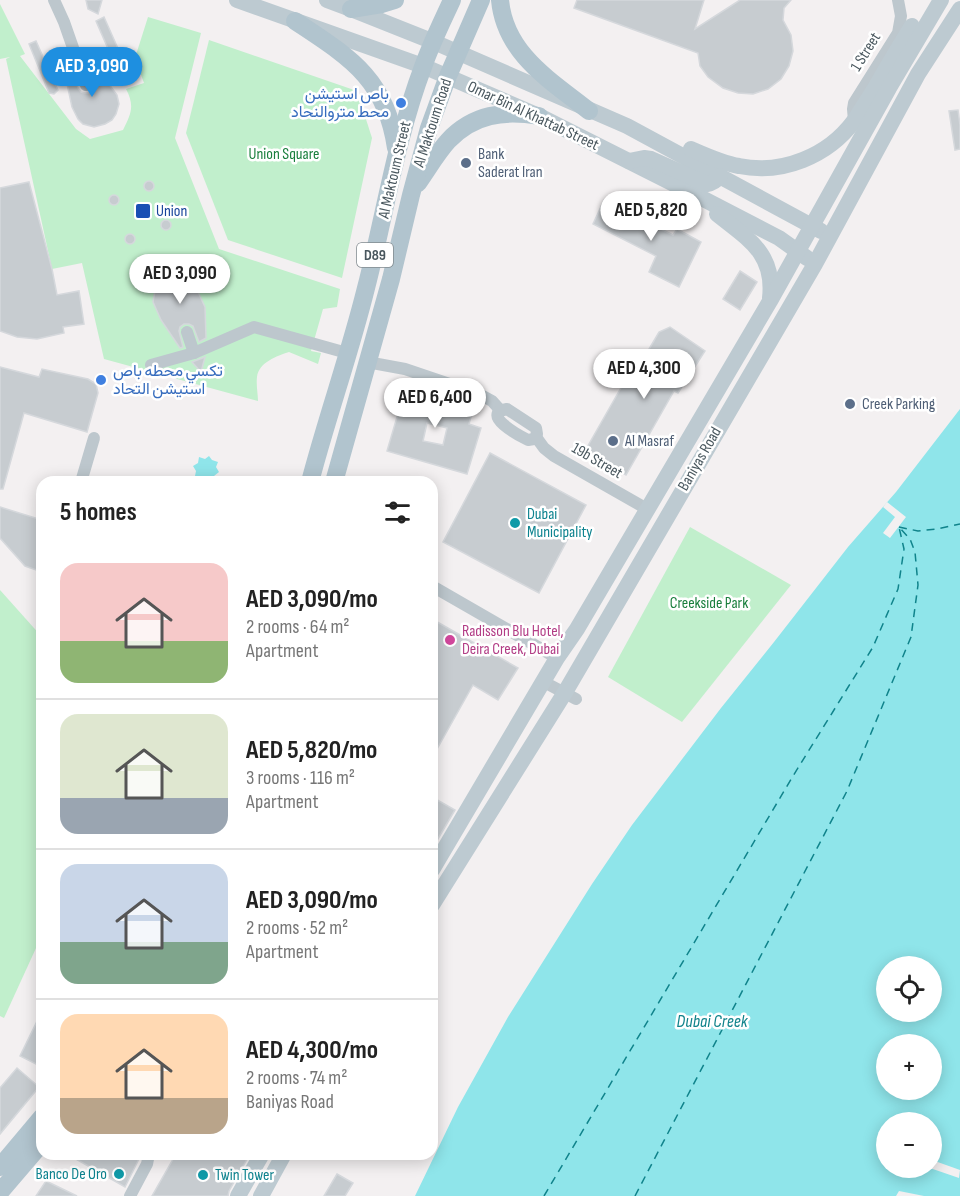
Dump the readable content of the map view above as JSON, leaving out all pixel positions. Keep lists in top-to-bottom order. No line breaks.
{"streets":{"main road":["Omar Bin Al Khattab Street","Al Maktoum Road","Al Maktoum Street","D89","Baniyas Road"],"street":["1 Street","19b Street"]},"crossings":[["Omar Bin Al Khattab Street","Al Maktoum Road"],["Omar Bin Al Khattab Street","Al Maktoum Street"],["Omar Bin Al Khattab Street","D89"],["Omar Bin Al Khattab Street","Baniyas Road"],["Al Maktoum Road","Al Maktoum Street"],["Al Maktoum Road","D89"],["Al Maktoum Street","19b Street"],["Baniyas Road","19b Street"]],"water":["Dubai Creek"],"parks":["Union Square","Creekside Park"],"places":{"other":["باص استيشن محط متروالنحاد","Bank Saderat Iran","تكسي محطه باص استيشن التحاد","Creek Parking","Al Masraf","Dubai Municipality","Radisson Blu Hotel, Deira Creek, Dubai","Banco De Oro","Twin Tower"],"transit":["Union"]},"page":{"price":["AED 3,090","AED 5,820","AED 3,090","AED 4,300","AED 6,400"],"heading":"5 homes","list":[{"name":"AED 3,090/mo","note":"2 rooms · 64 m² · Apartment"},{"name":"AED 5,820/mo","note":"3 rooms · 116 m² · Apartment"},{"name":"AED 3,090/mo","note":"2 rooms · 52 m² · Apartment"},{"name":"AED 4,300/mo","note":"2 rooms · 74 m² · Baniyas Road"}],"map_buttons":["+","−"]}}
